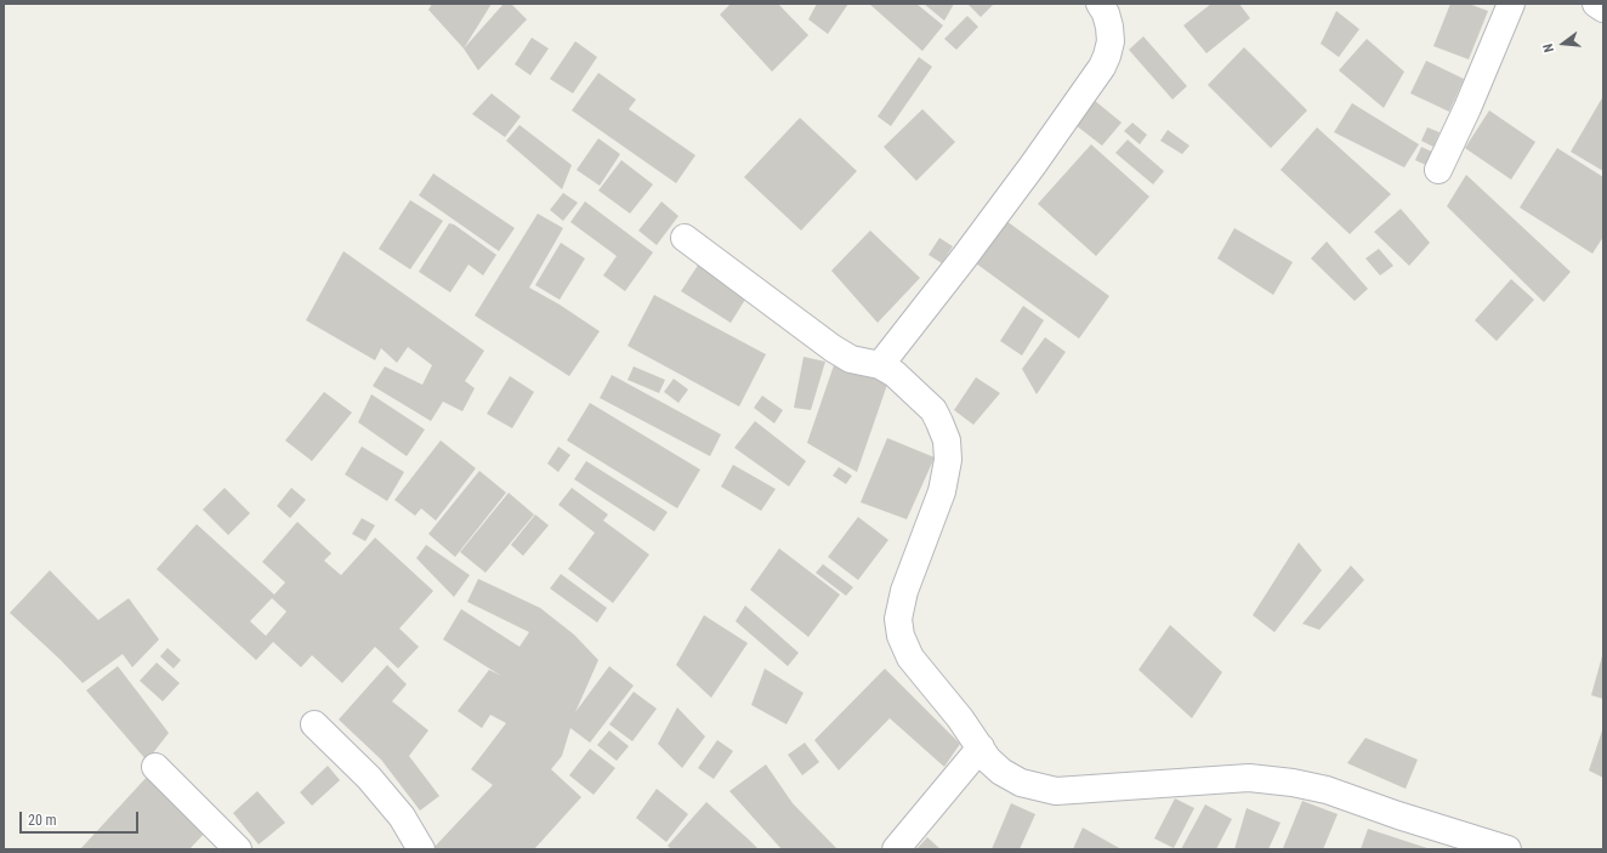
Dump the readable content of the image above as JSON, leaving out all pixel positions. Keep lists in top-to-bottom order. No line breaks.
{"scale_bar":"20 m","north":"left"}
